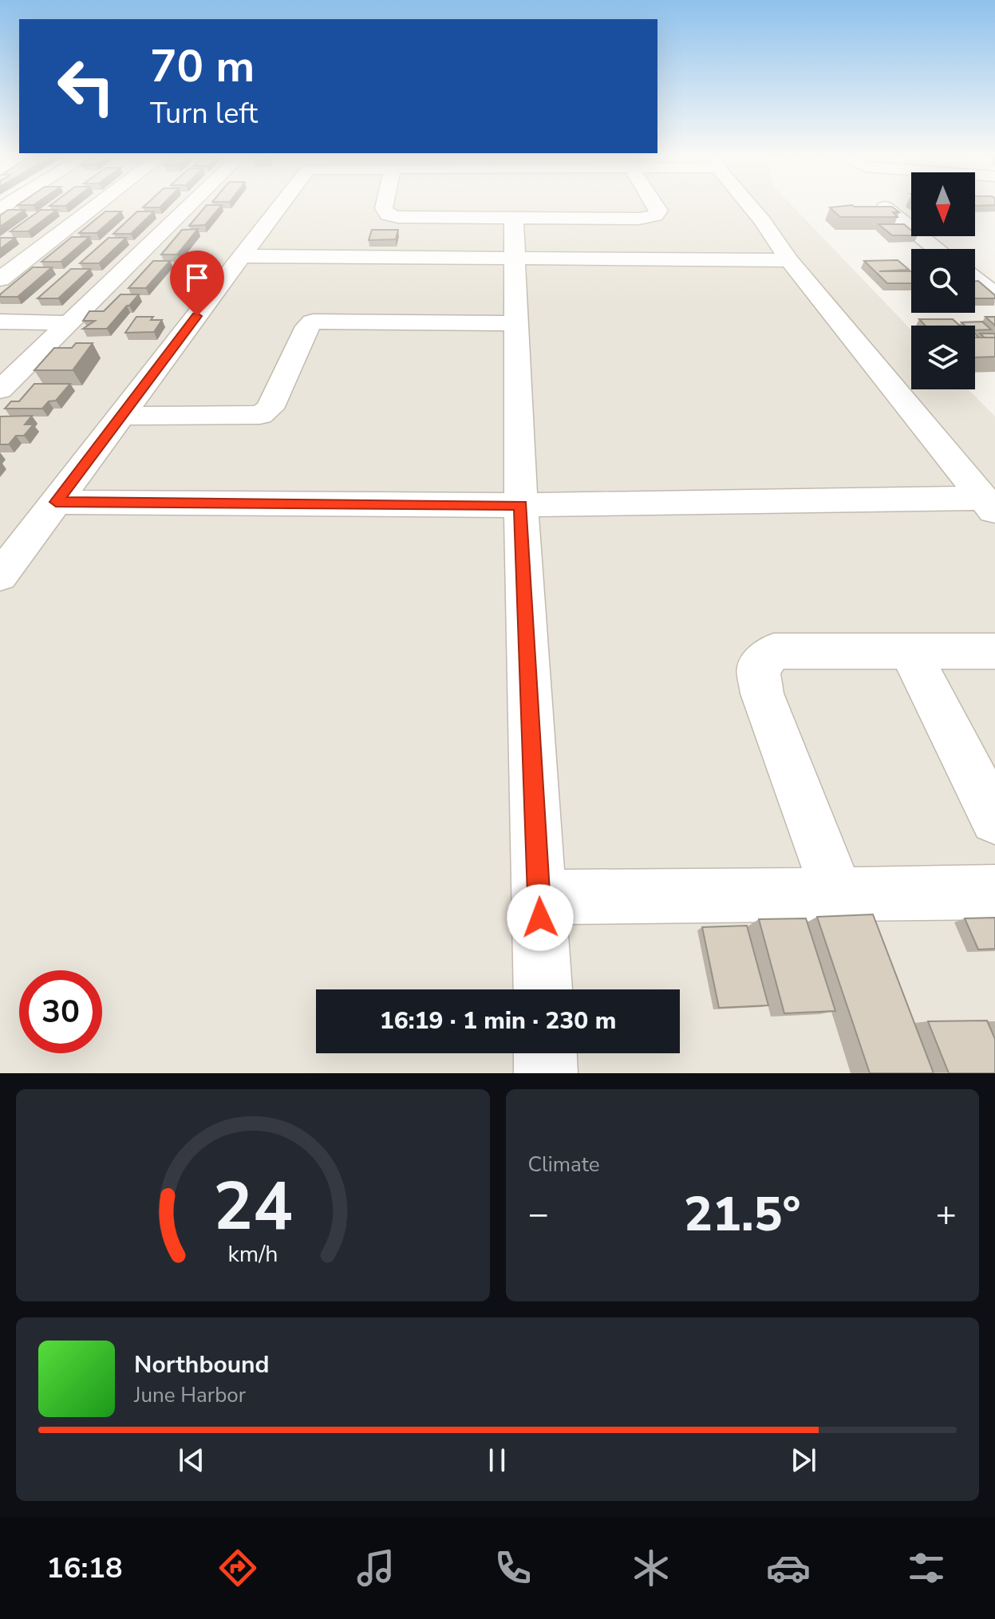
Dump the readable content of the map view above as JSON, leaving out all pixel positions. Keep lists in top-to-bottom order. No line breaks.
{"north":"bottom","page":{"turn":["70 m","Turn left"],"limit":"30","trip":"16:19 · 1 min · 230 m","tile":"Climate","heat":["−","21.5°","+"],"song":["Northbound","June Harbor"],"tabs":"16:18","gauge":["24","km/h"]}}
